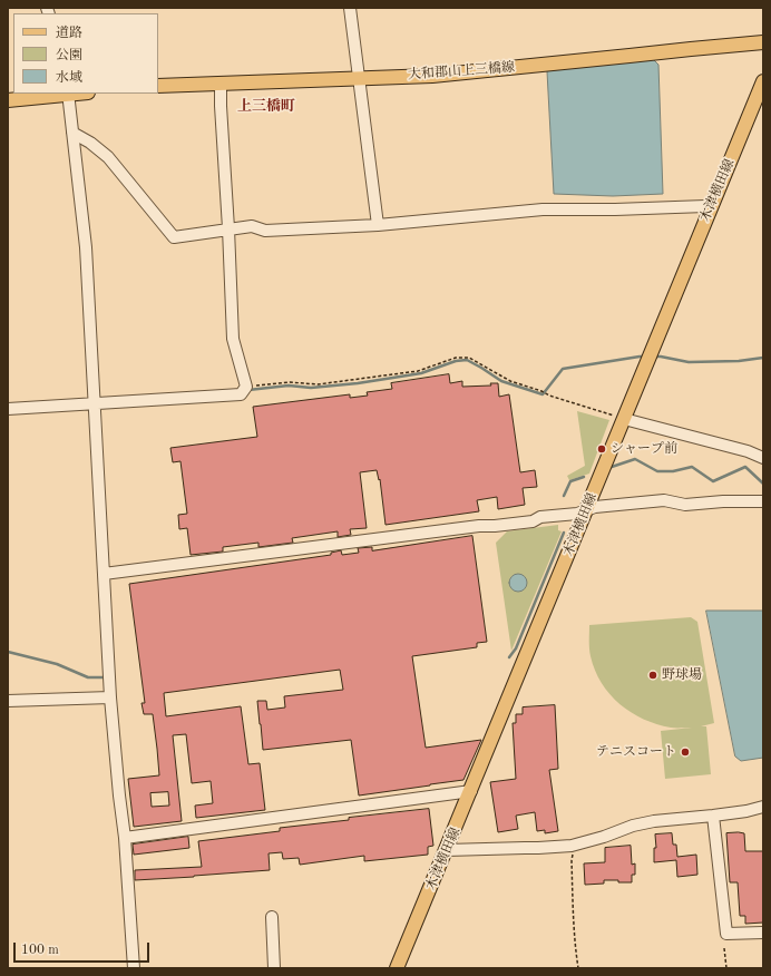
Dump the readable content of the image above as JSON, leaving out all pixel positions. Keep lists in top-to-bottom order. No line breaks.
{"streets":{"main road":["大和郡山上三橋線","木津横田線"]},"districts":["上三橋町"],"places":["シャープ前","野球場","テニスコート"],"legend":["道路","公園","水域"],"scale_bar":"100 m"}
